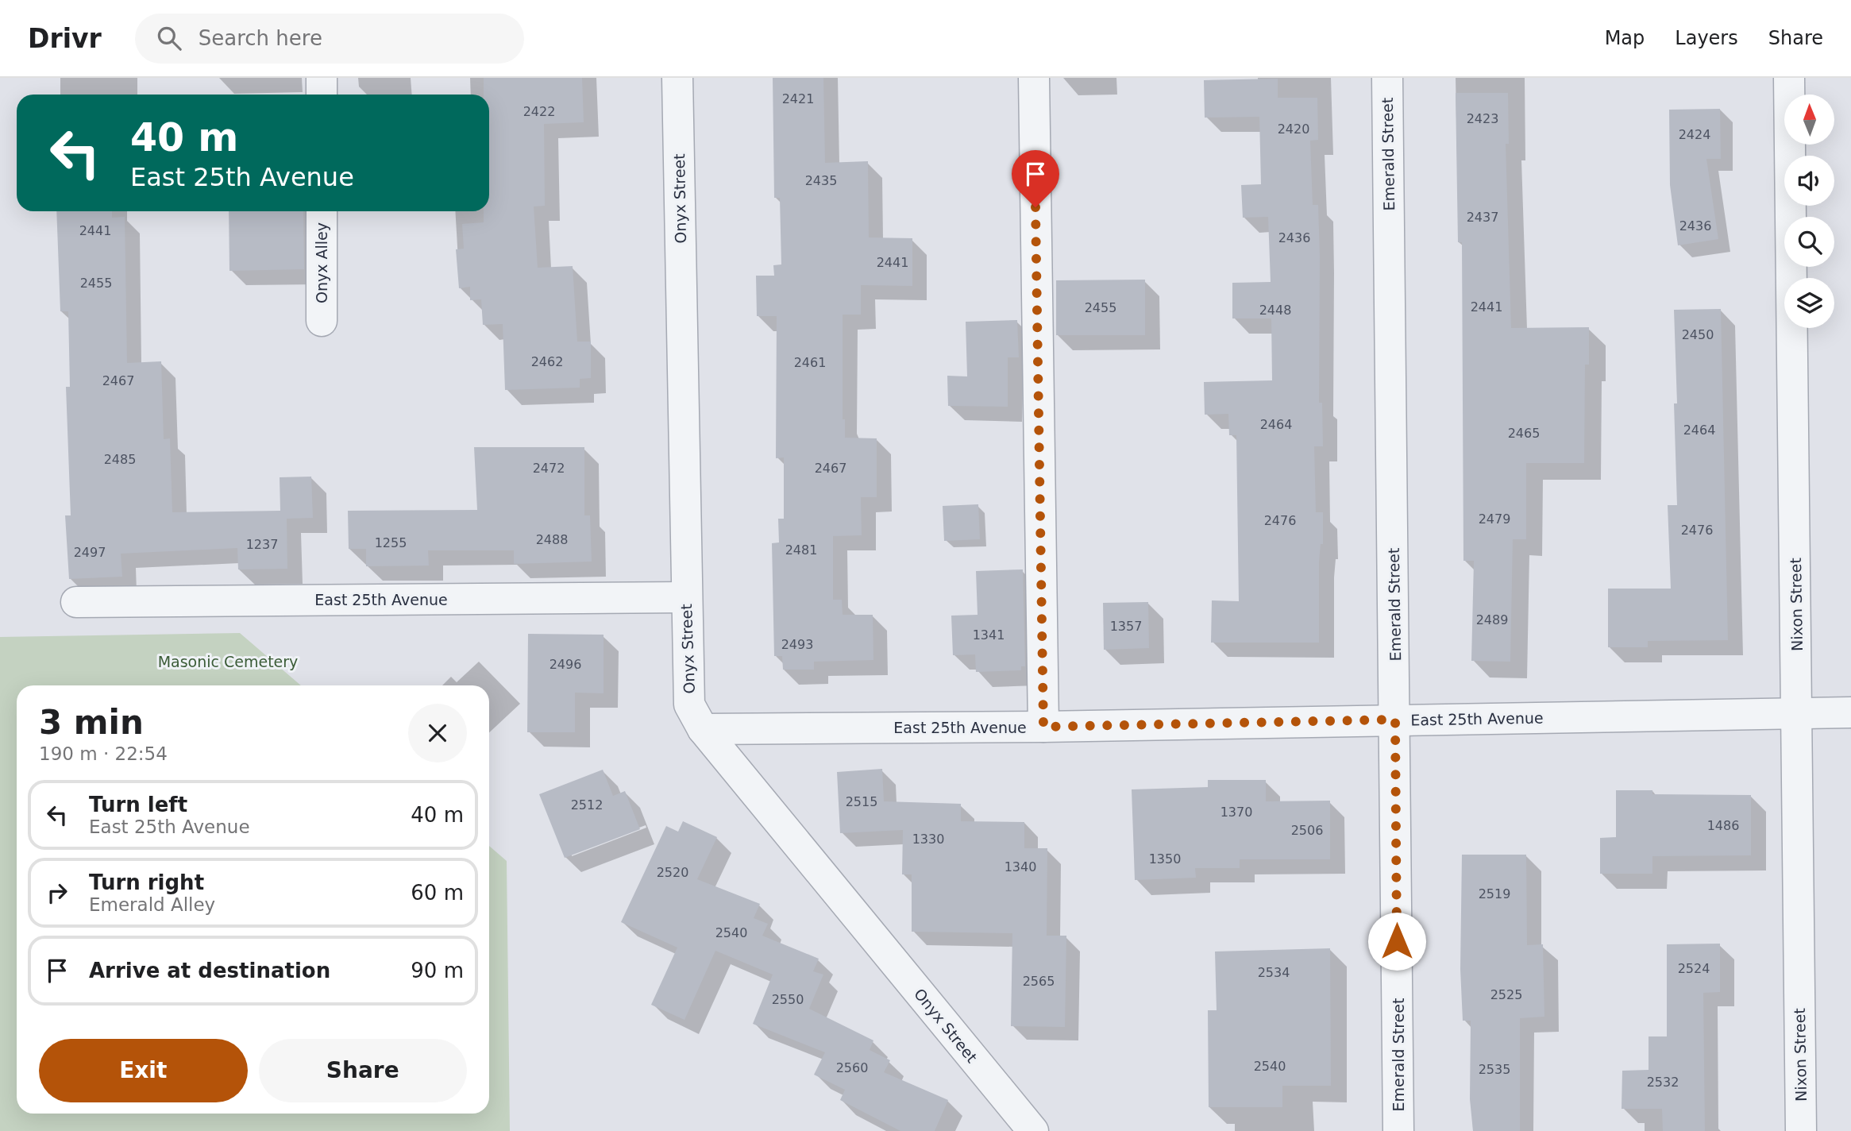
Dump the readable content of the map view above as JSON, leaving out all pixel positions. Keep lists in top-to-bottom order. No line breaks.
{"streets":{"street":["Emerald Street","Onyx Street","Onyx Alley","East 25th Avenue","Nixon Street"]},"crossings":[["Emerald Street","East 25th Avenue"],["Onyx Street","East 25th Avenue"],["East 25th Avenue","Nixon Street"]],"parks":["Masonic Cemetery"],"house_numbers":["2421","2422","2423","2420","2424","2435","2437","2436","2441","2436","2441","2455","2441","2455","2448","2450","2462","2461","2467","2464","2464","2465","2485","2472","2467","2479","2476","2476","2488","1255","1237","2481","2497","2489","1357","1341","2493","2496","2515","2512","1370","1486","2506","1330","1350","1340","2520","2519","2540","2524","2534","2565","2525","2550","2540","2560","2535","2532"],"north":"top","page":{"header":"Drivr","search":"Search here","nav":["Map","Layers","Share"],"turn":["40 m","East 25th Avenue"],"heading":["3 min","190 m · 22:54"],"list":[{"name":"Turn left","note":"East 25th Avenue","value":"40 m"},{"name":"Turn right","note":"Emerald Alley","value":"60 m"},{"name":"Arrive at destination","value":"90 m"}],"buttons":["Exit","Share"]}}
